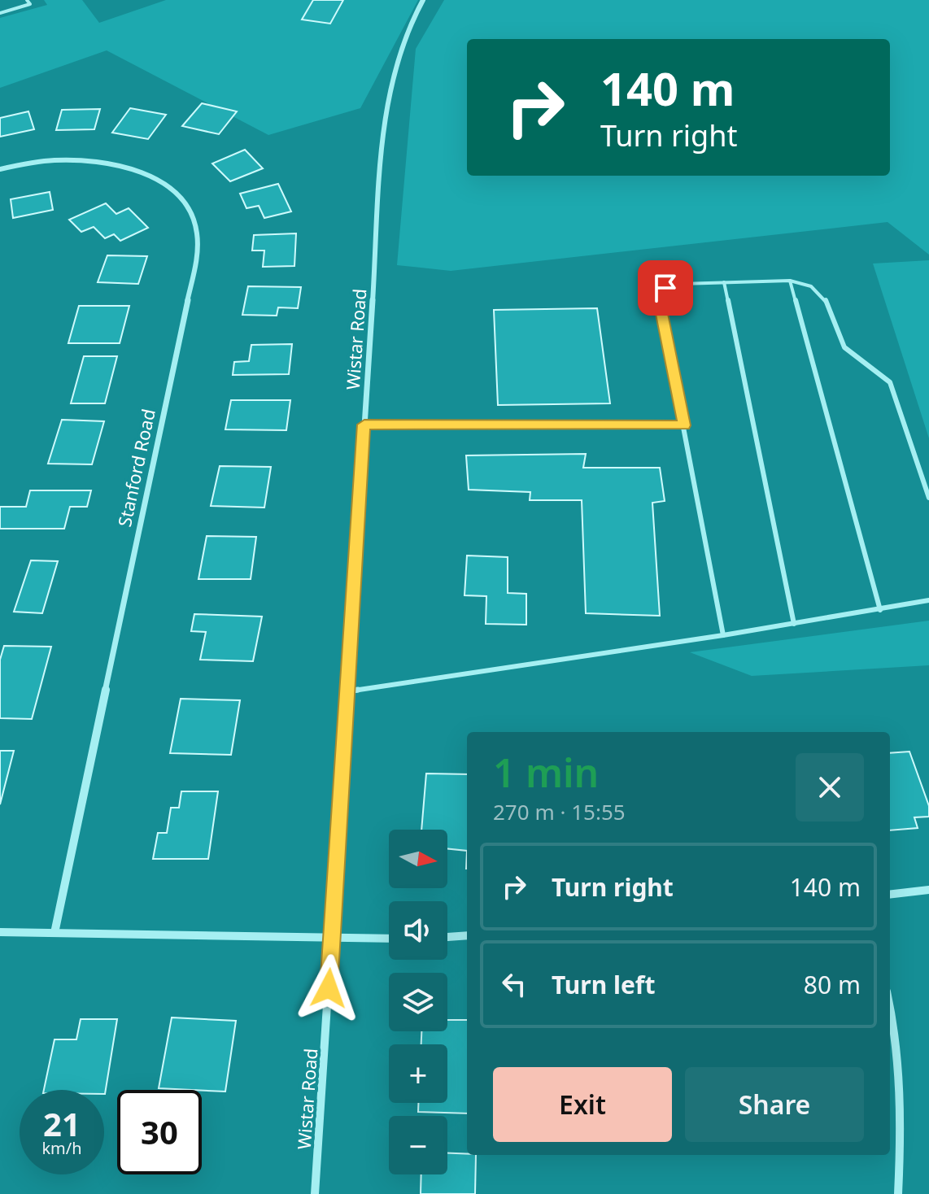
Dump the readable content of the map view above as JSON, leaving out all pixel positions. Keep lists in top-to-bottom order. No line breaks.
{"streets":{"street":["Wistar Road","Stanford Road"]},"north":"right","page":{"turn":["140 m","Turn right"],"heading":["1 min","270 m · 15:55"],"map_buttons":["+","−"],"list":[{"name":"Turn right","value":"140 m"},{"name":"Turn left","value":"80 m"}],"buttons":["Exit","Share"],"speed":"21 km/h","limit":"30"}}
